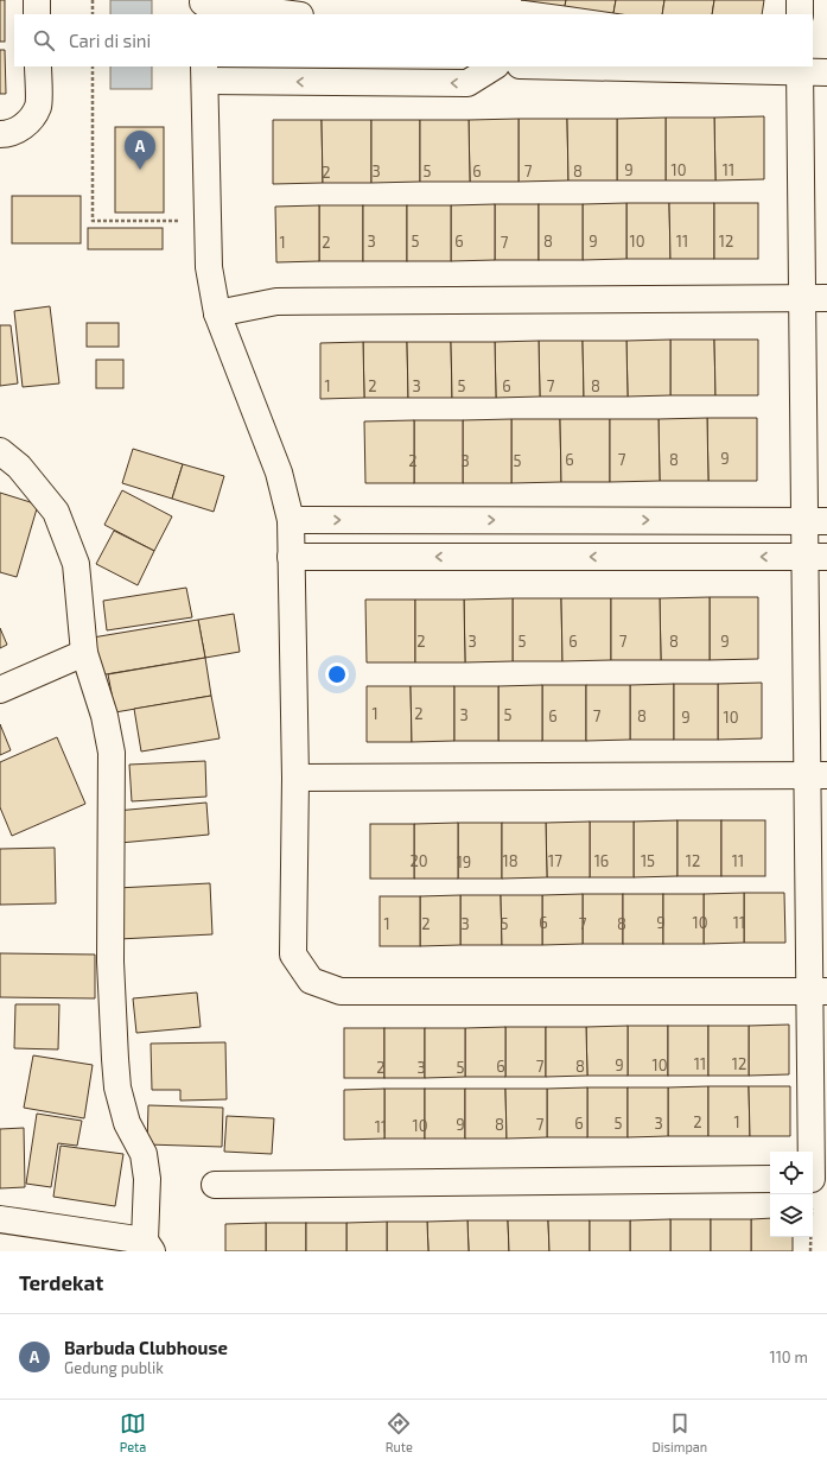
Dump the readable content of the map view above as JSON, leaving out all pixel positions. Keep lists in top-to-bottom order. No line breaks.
{"house_numbers":["9","10","11","3","5","6","7","8","2","3","5","6","8","9","10","11","12","1","2","7","1","2","3","5","6","7","8","9","6","7","8","2","3","5","2","3","5","6","7","8","9","1","2","3","5","6","7","8","9","10","20","18","17","16","15","12","11","19","6","9","10","11","1","2","3","5","7","8","11","12","9","10","6","7","8","2","3","5","2","1","6","5","3","9","8","7","10","11"],"page":{"search":"Cari di sini","pins":"A","heading":"Terdekat","list":[{"mark":"A","name":"Barbuda Clubhouse","note":"Gedung publik","value":"110 m"}],"nav":["Peta","Rute","Disimpan"]}}
